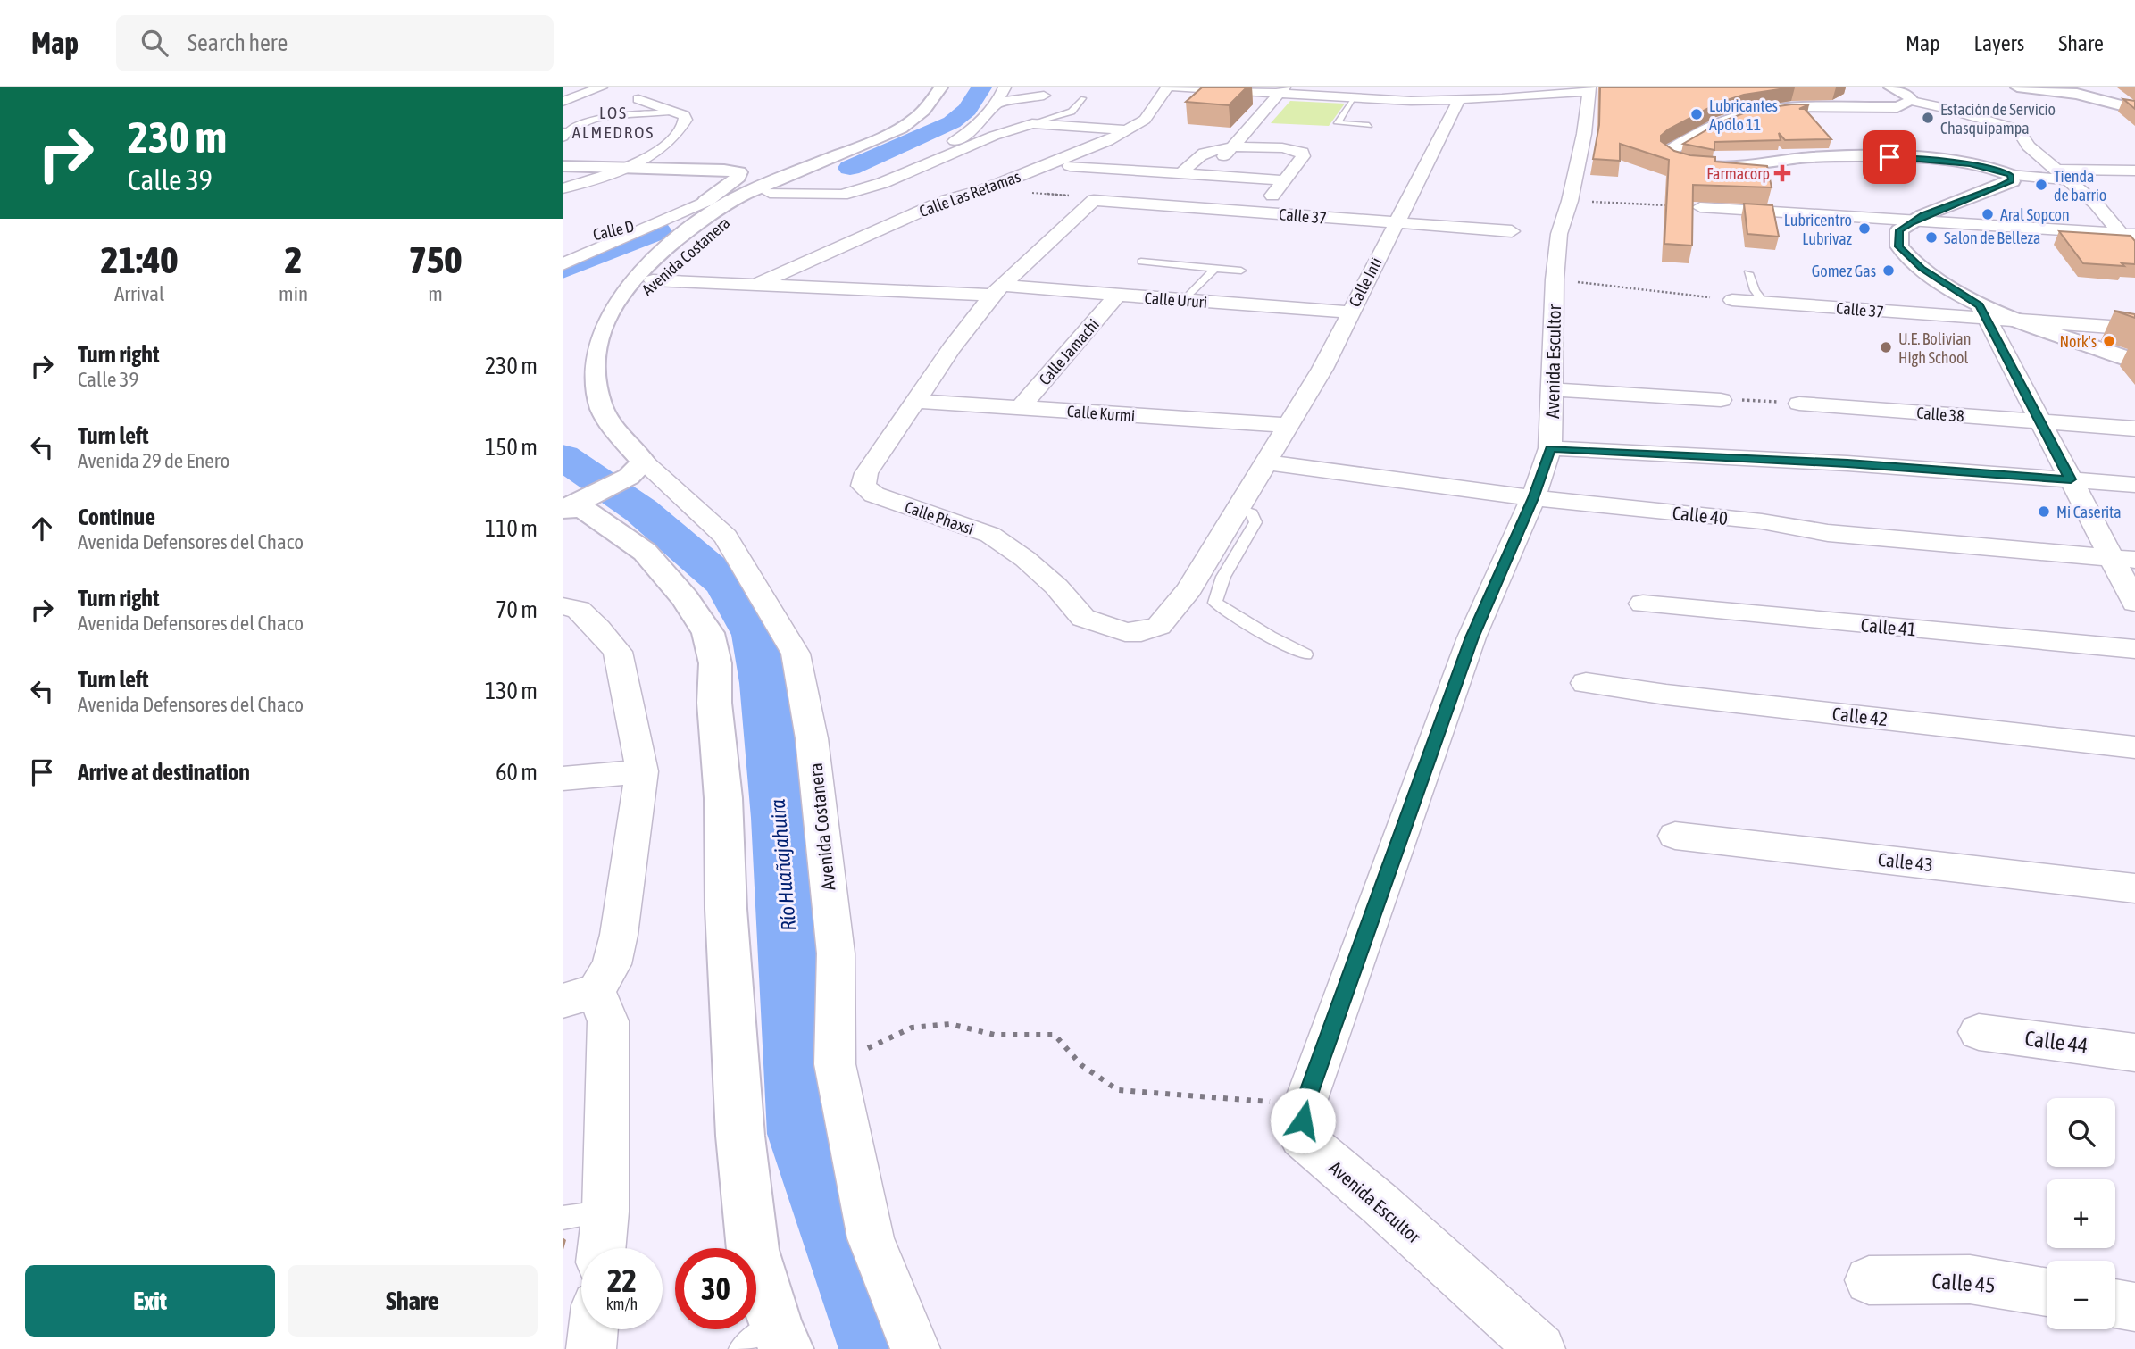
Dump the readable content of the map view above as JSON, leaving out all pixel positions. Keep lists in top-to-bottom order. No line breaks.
{"streets":{"main road":["Avenida Costanera"],"street":["Calle Las Retamas","Calle 37","Calle D","Calle Inti","Calle Ururi","Calle Jamachi","Avenida Escultor","Calle Kurmi","Calle 38","Calle 40","Calle Phaxsi","Calle 41","Calle 42","Calle 43","Calle 44","Calle 45"]},"crossings":[["Calle Las Retamas","Calle Ururi"],["Calle 37","Calle Inti"],["Calle 37","Calle Phaxsi"],["Avenida Costanera","Calle Ururi"],["Calle Inti","Calle Ururi"],["Calle Inti","Calle Kurmi"],["Calle Inti","Calle 40"],["Calle Inti","Calle Phaxsi"],["Calle Ururi","Calle Jamachi"],["Calle Ururi","Calle Phaxsi"],["Calle Jamachi","Calle Kurmi"],["Avenida Escultor","Calle 40"],["Calle Kurmi","Calle Phaxsi"],["Calle 40","Calle Phaxsi"]],"districts":["LOS ALMEDROS"],"water":["Río Huañajahuira"],"places":{"other":["Lubricantes Apolo 11","Estación de Servicio Chasquipampa","Tienda de barrio","Aral Sopcon","Lubricentro Lubrivaz","Salon de Belleza","Gomez Gas","Nork's","U.E. Bolivian High School","Mi Caserita"],"health":["Farmacorp"]},"page":{"header":"Map","search":"Search here","nav":["Map","Layers","Share"],"turn":["230 m","Calle 39"],"eta":["21:40","Arrival","2","min","750","m"],"list":[{"name":"Turn right","note":"Calle 39","value":"230 m"},{"name":"Turn left","note":"Avenida 29 de Enero","value":"150 m"},{"name":"Continue","note":"Avenida Defensores del Chaco","value":"110 m"},{"name":"Turn right","note":"Avenida Defensores del Chaco","value":"70 m"},{"name":"Turn left","note":"Avenida Defensores del Chaco","value":"130 m"},{"name":"Arrive at destination","value":"60 m"}],"map_buttons":["+","−"],"speed":"22 km/h","limit":"30","buttons":["Exit","Share"]}}
